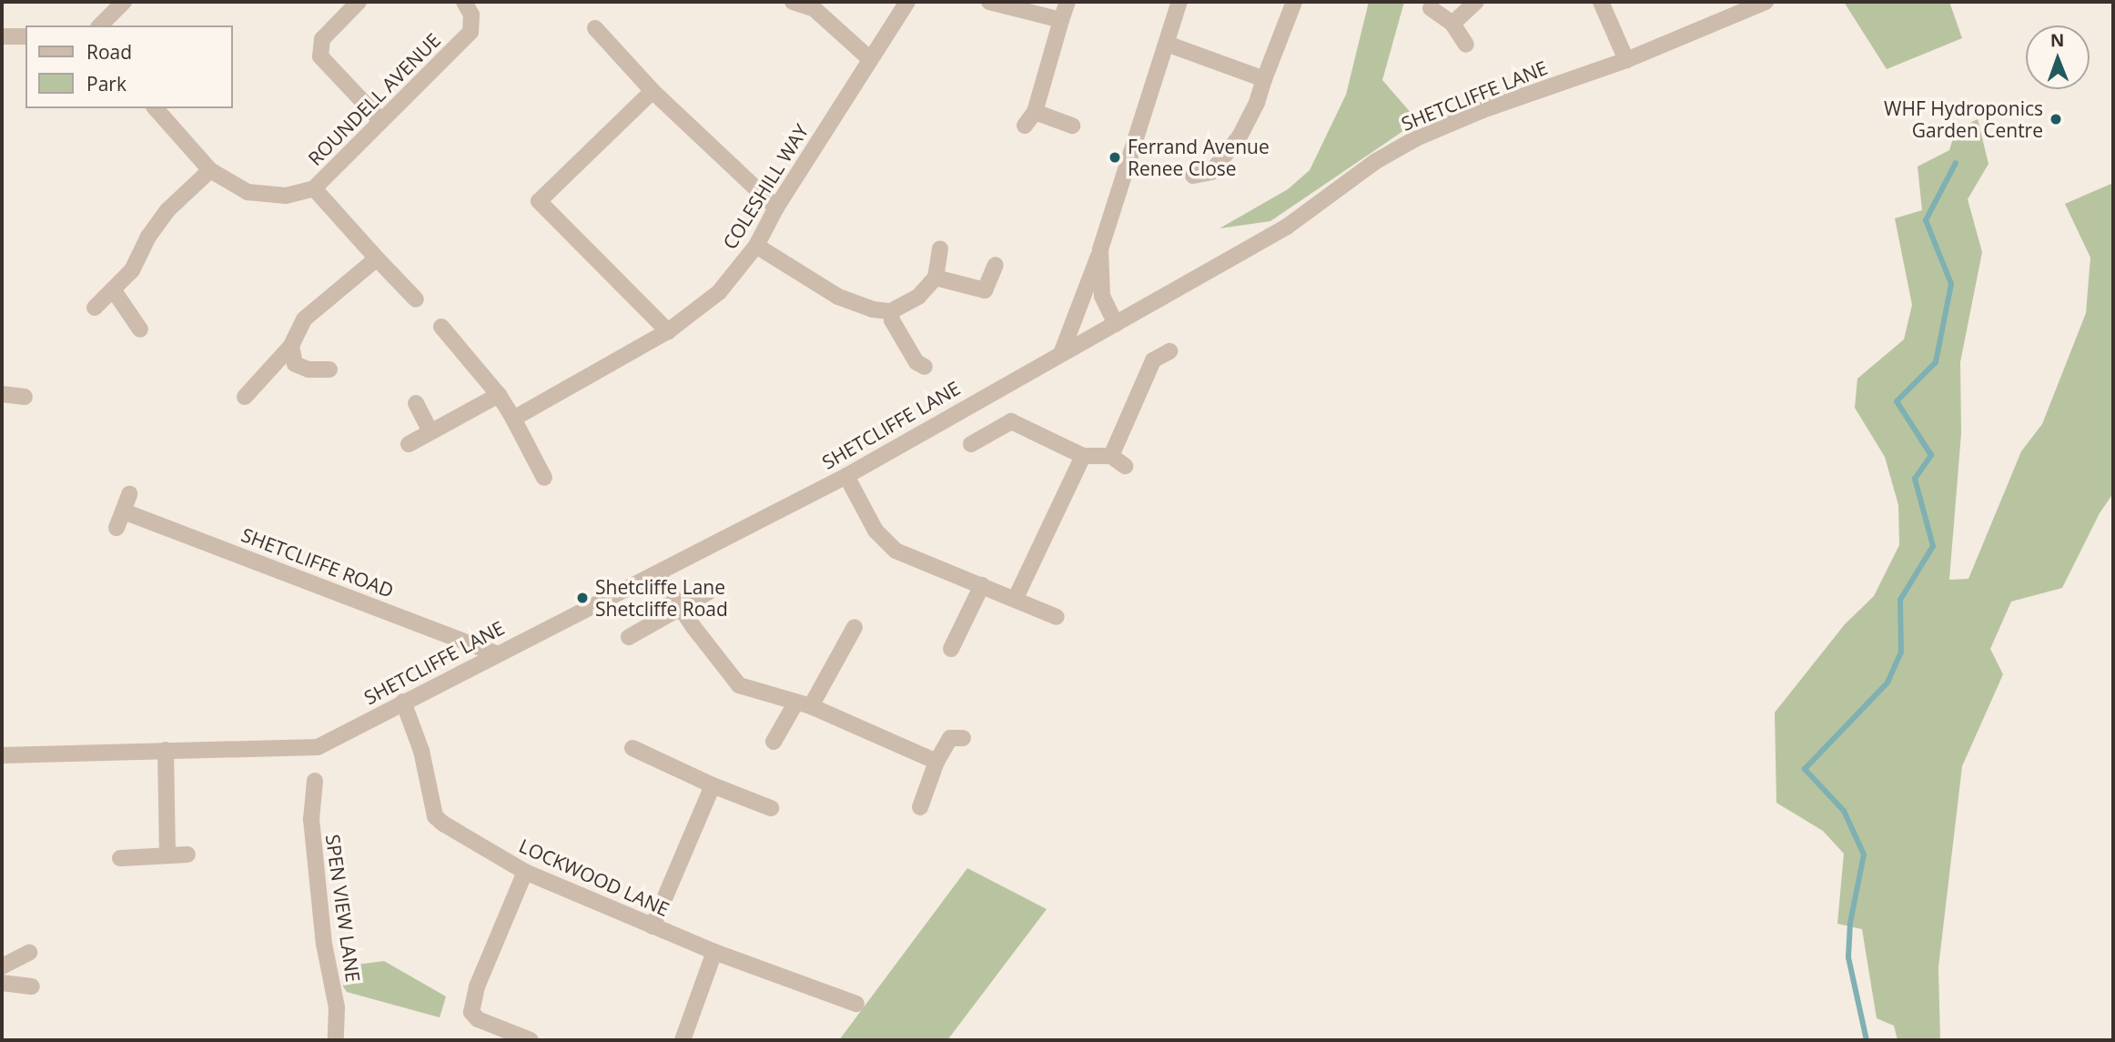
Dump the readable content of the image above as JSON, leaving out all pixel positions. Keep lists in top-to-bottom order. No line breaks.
{"streets":{"street":["SHETCLIFFE LANE","ROUNDELL AVENUE","COLESHILL WAY","SHETCLIFFE ROAD","LOCKWOOD LANE","SPEN VIEW LANE"]},"crossings":[["SHETCLIFFE LANE","SHETCLIFFE ROAD"],["SHETCLIFFE LANE","LOCKWOOD LANE"]],"places":["WHF Hydroponics Garden Centre","Ferrand Avenue Renee Close","Shetcliffe Lane Shetcliffe Road"],"legend":["Road","Park"],"north":"top"}
